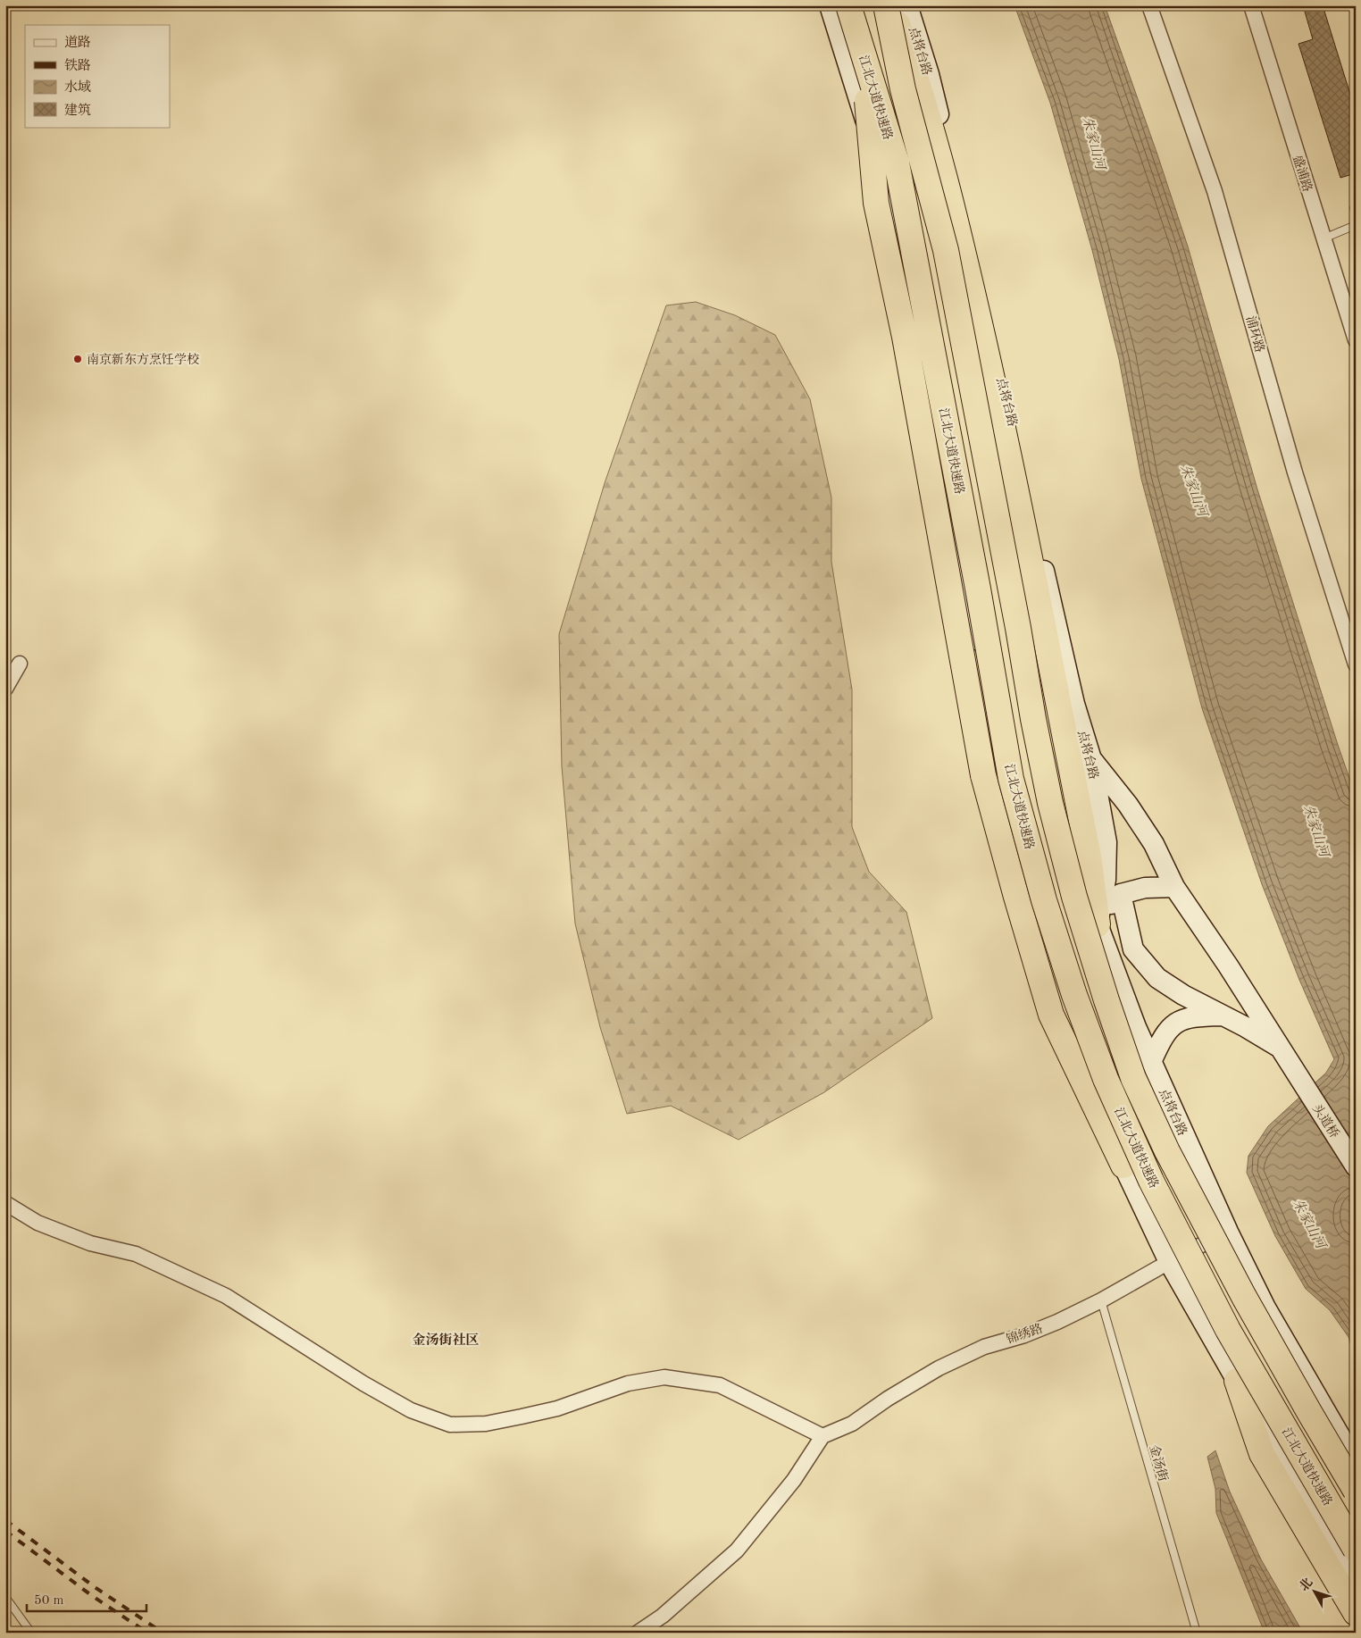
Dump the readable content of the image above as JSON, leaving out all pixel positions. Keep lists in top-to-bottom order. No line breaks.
{"streets":{"highway":["江北大道快速路"],"main road":["点将台路","头道桥"],"street":["盛浦路","浦环路","锦绣路"],"lane":["金汤街"]},"crossings":[["点将台路","头道桥"],["点将台路","锦绣路"],["锦绣路","金汤街"]],"districts":["金汤街社区"],"water":["朱家山河"],"places":["南京新东方烹饪学校"],"legend":["道路","铁路","水域","建筑"],"scale_bar":"50 m","north":"top left"}
